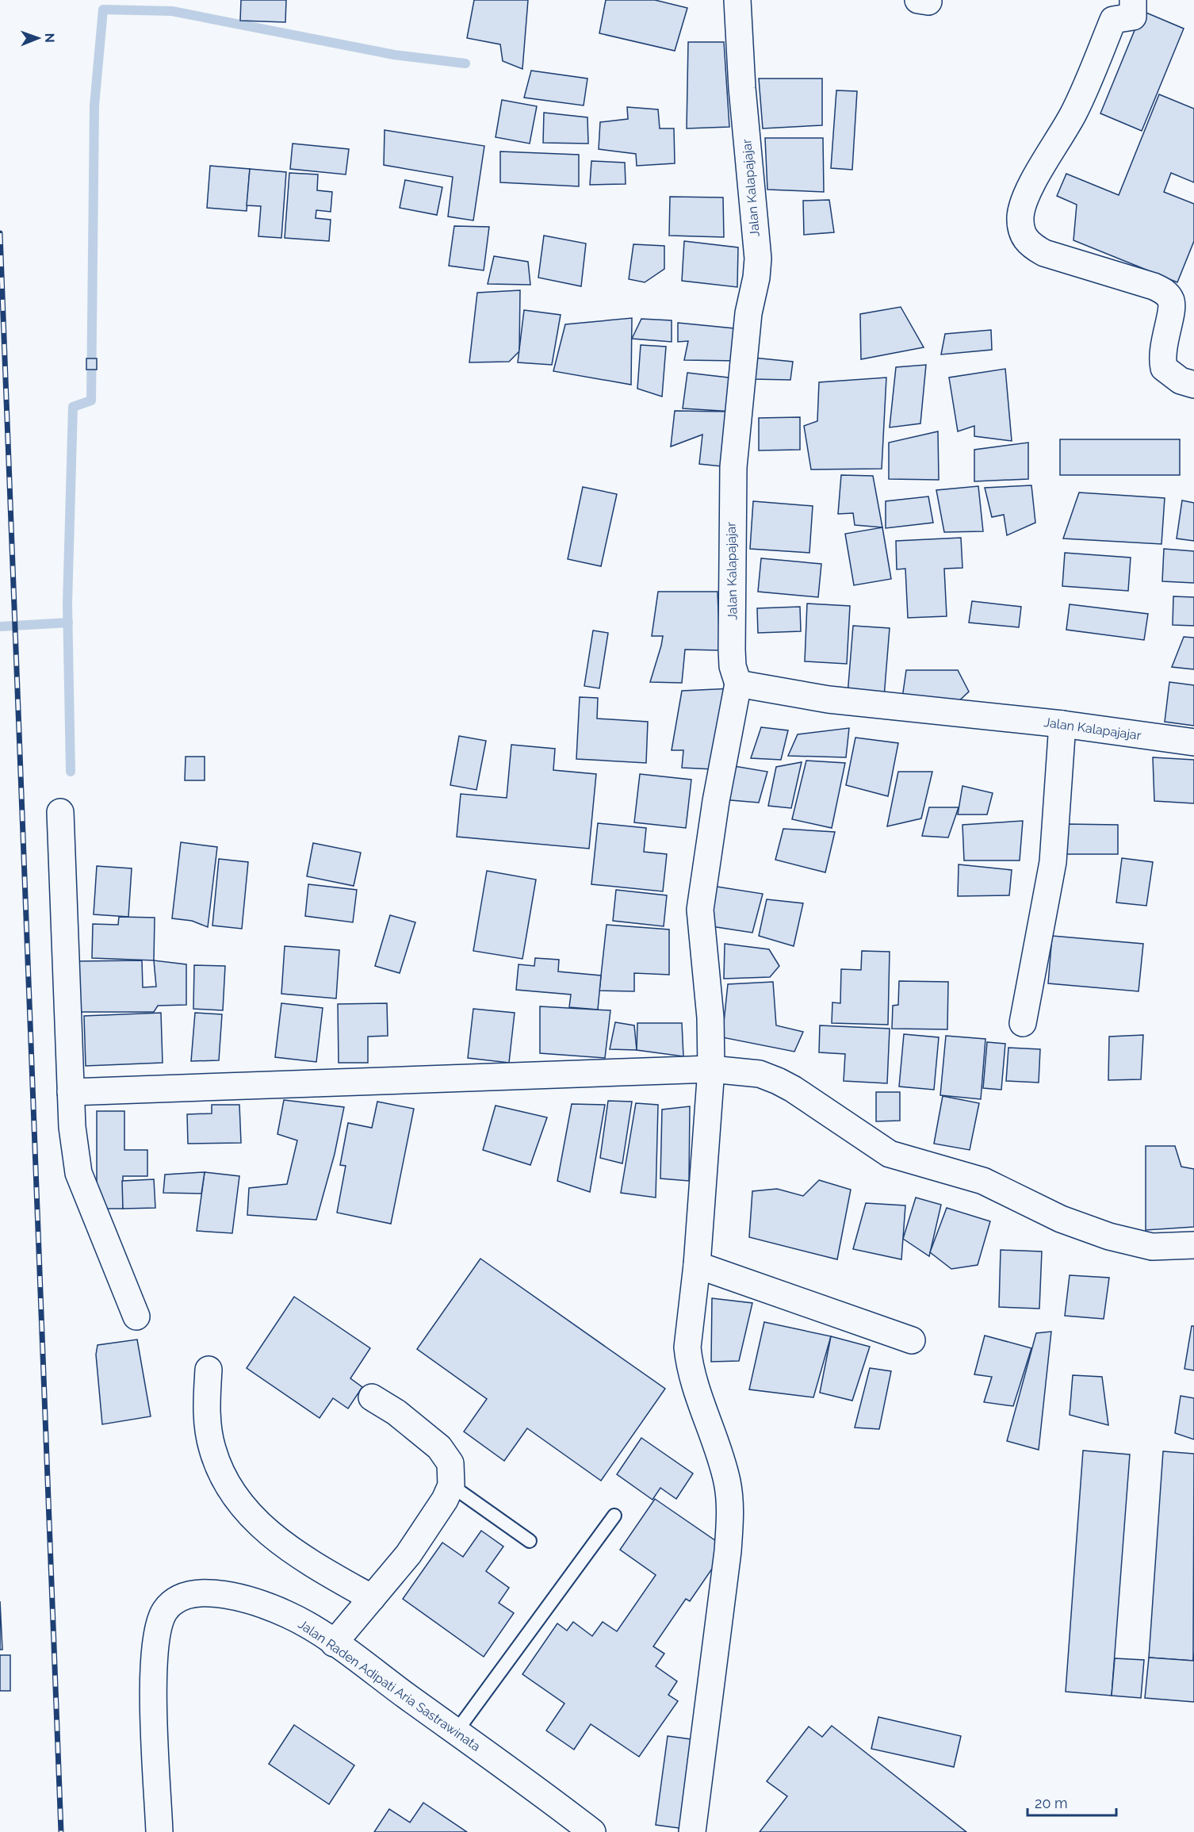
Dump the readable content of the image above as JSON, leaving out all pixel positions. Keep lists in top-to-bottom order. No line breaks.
{"streets":{"street":["Jalan Kalapajajar","Jalan Raden Adipati Aria Sastrawinata"]},"scale_bar":"20 m","north":"right"}
